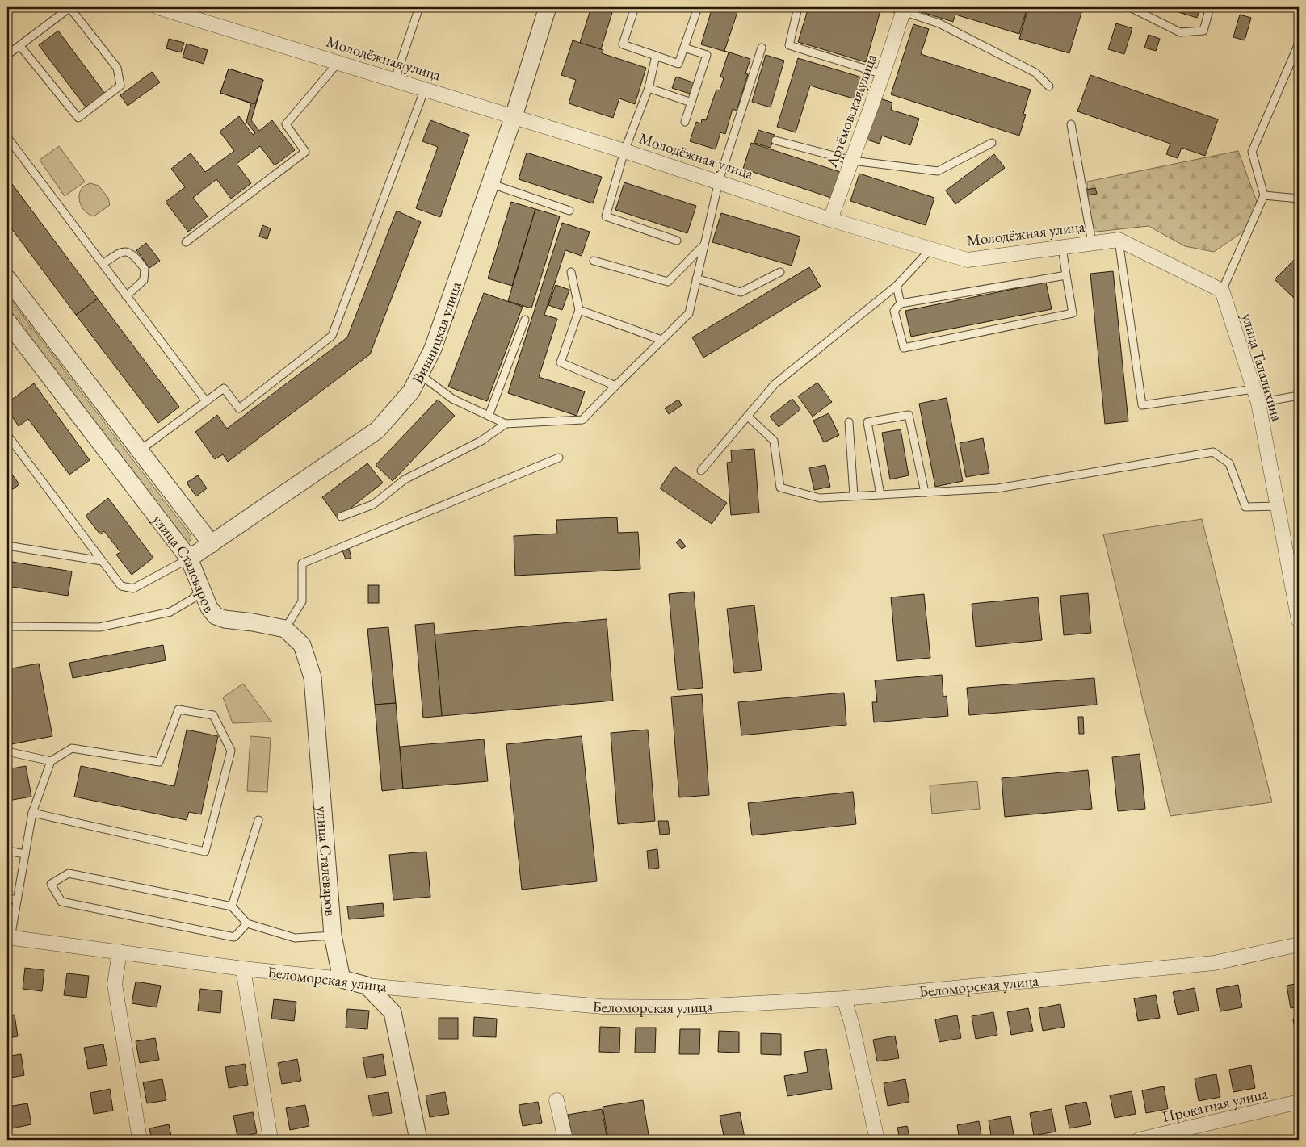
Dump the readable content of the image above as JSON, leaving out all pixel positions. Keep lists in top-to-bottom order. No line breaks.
{"streets":{"street":["Молодёжная улица","Артёмовская улица","Винницкая улица","улица Талалихина","улица Сталеваров","Беломорская улица","Прокатная улица"]},"crossings":[["Молодёжная улица","Артёмовская улица"],["Молодёжная улица","Винницкая улица"],["Винницкая улица","улица Сталеваров"],["улица Сталеваров","Беломорская улица"]]}
